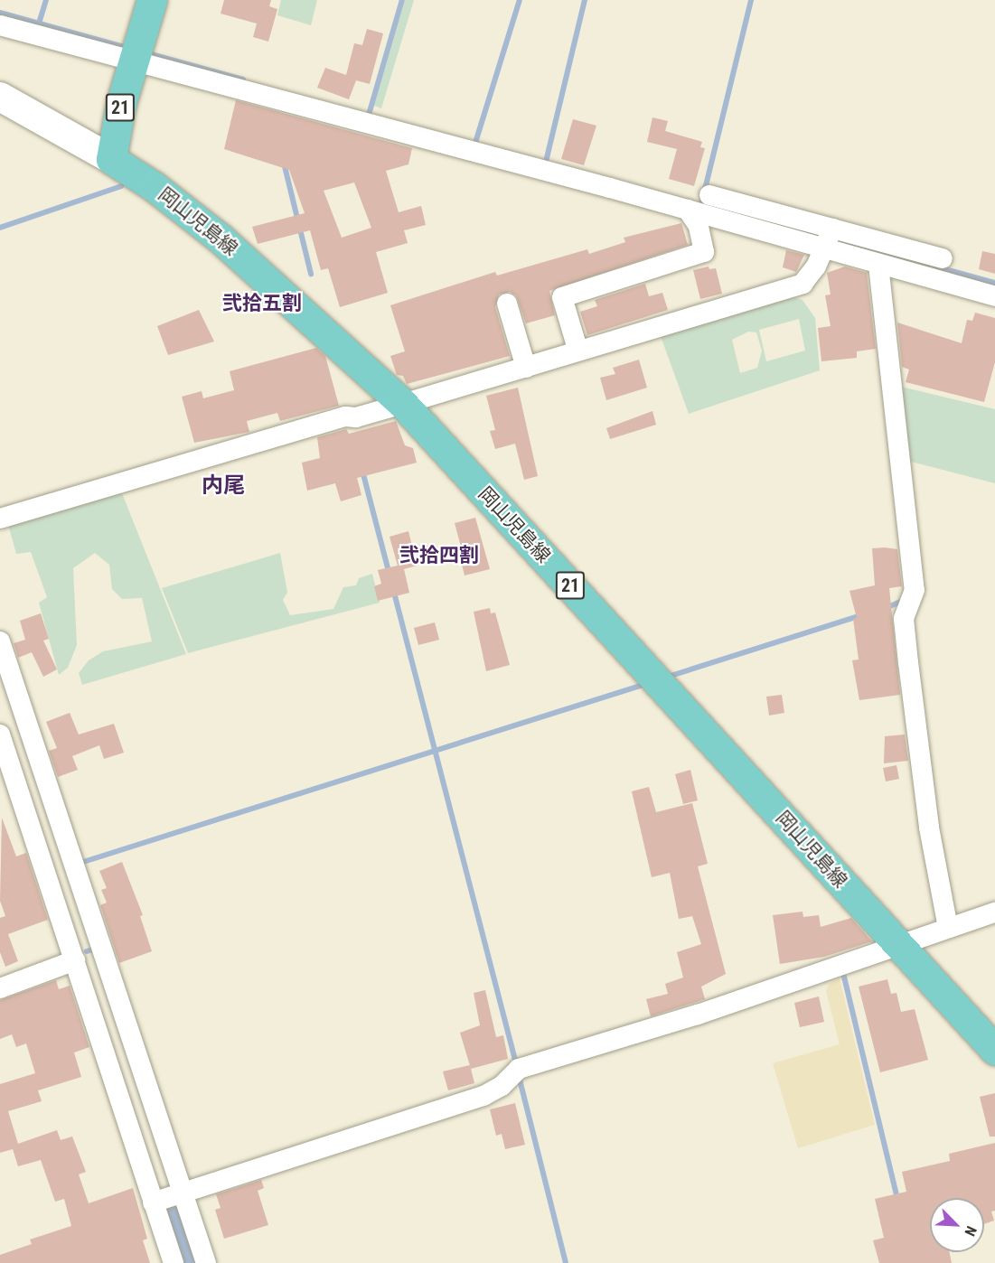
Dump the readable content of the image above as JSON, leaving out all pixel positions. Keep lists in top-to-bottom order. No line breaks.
{"streets":{"main road":["21","岡山児島線"]},"crossings":[["21","岡山児島線"]],"districts":["弐拾五割","内尾","弐拾四割"],"north":"bottom right"}
